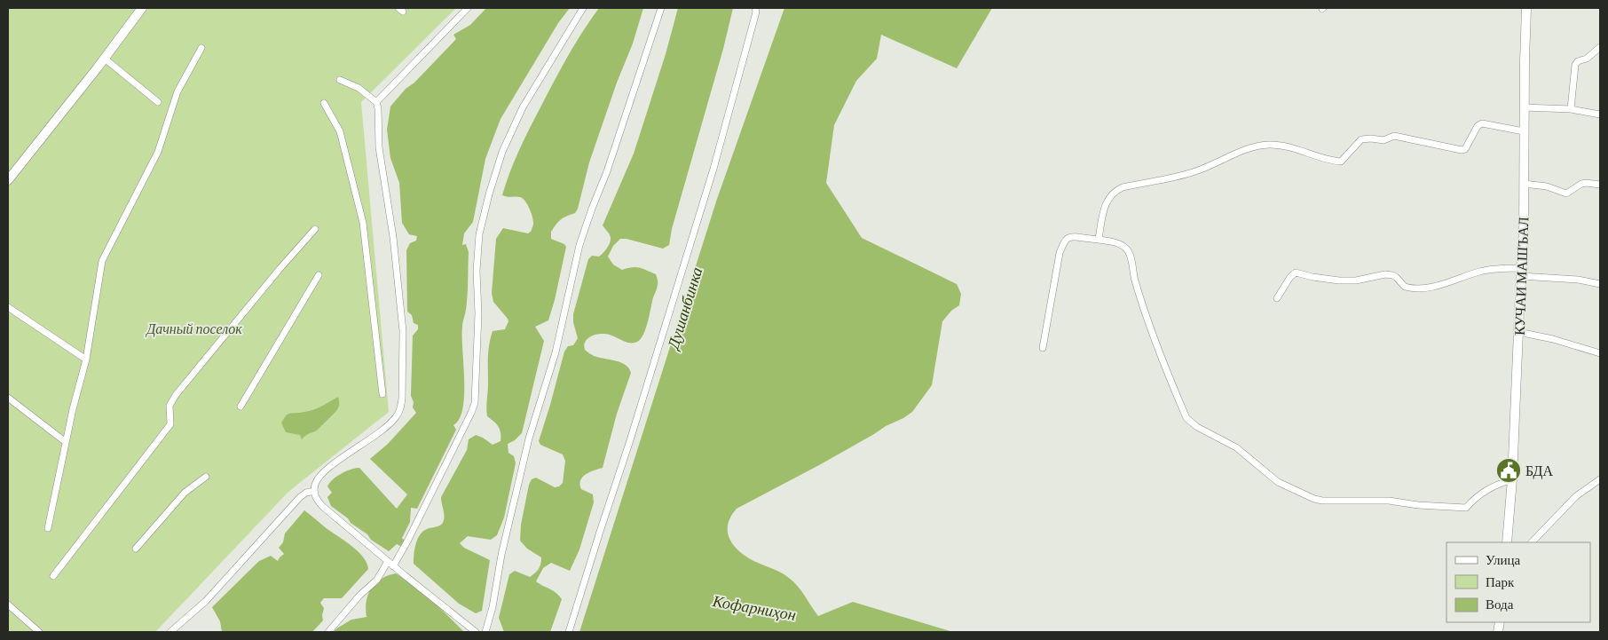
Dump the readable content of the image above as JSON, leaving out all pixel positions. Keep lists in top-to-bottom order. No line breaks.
{"streets":{"main road":["КУЧАИ МАШЪАЛ"]},"water":["Душанбинка","Кофарниҳон"],"parks":["Дачный поселок"],"places":{"public building":["БДА"]},"legend":["Улица","Парк","Вода"]}
